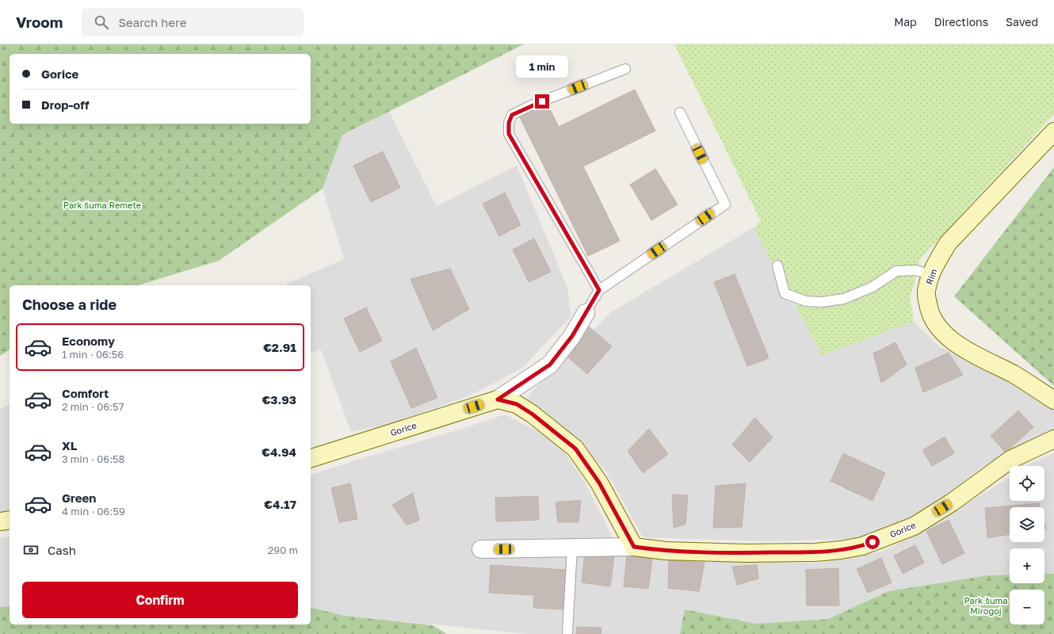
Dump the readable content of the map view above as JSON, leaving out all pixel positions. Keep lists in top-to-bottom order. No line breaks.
{"streets":{"street":["Rim","Gorice"]},"parks":["Park šuma Remete","Park šuma Mirogoj"],"page":{"header":"Vroom","search":"Search here","nav":["Map","Directions","Saved"],"banner":["Gorice","Drop-off"],"bubble":"1 min","heading":"Choose a ride","list":[{"name":"Economy","note":"1 min · 06:56","value":"€2.91"},{"name":"Comfort","note":"2 min · 06:57","value":"€3.93"},{"name":"XL","note":"3 min · 06:58","value":"€4.94"},{"name":"Green","note":"4 min · 06:59","value":"€4.17"}],"map_buttons":["+","−"],"pay":["Cash","290 m"],"buttons":"Confirm"}}
